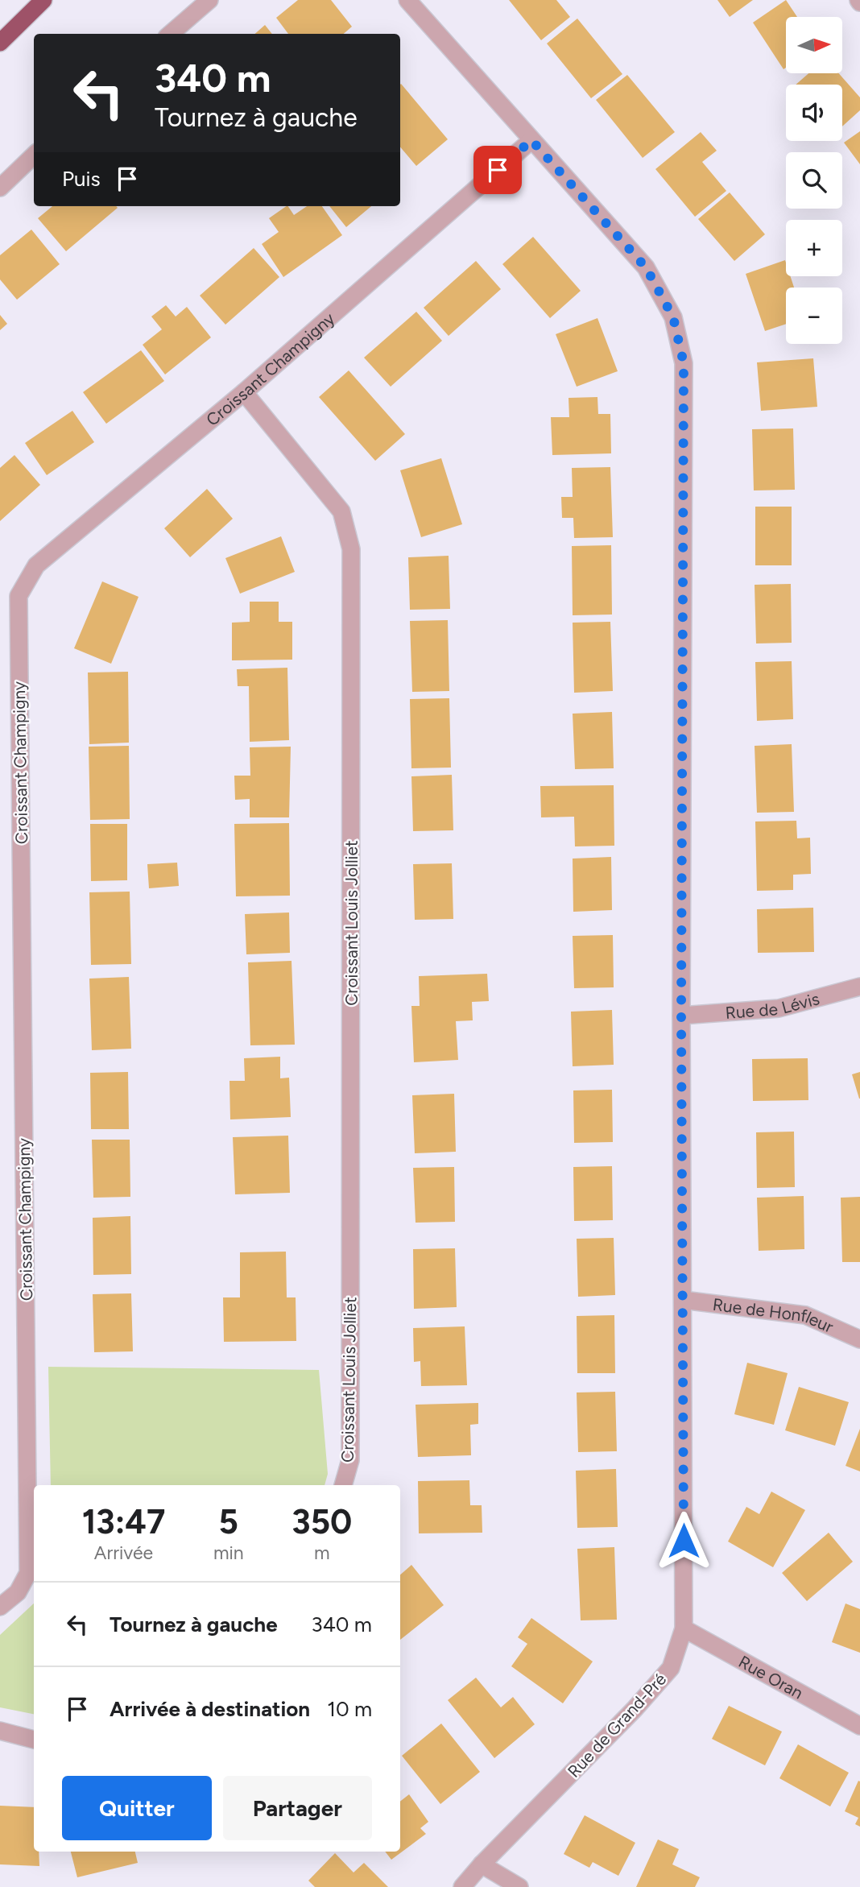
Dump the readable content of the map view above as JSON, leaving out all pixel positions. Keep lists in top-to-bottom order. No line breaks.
{"streets":{"street":["Croissant Champigny","Croissant Louis Jolliet","Rue de Lévis","Rue de Honfleur","Rue Oran","Rue de Grand-Pré"]},"crossings":[["Croissant Champigny","Croissant Louis Jolliet"],["Croissant Champigny","Rue de Grand-Pré"],["Rue de Lévis","Rue de Grand-Pré"],["Rue de Honfleur","Rue de Grand-Pré"],["Rue Oran","Rue de Grand-Pré"]],"north":"right","page":{"map_buttons":["+","−"],"turn":["340 m","Tournez à gauche"],"then":"Puis","eta":["13:47","Arrivée","5","min","350","m"],"list":[{"name":"Tournez à gauche","value":"340 m"},{"name":"Arrivée à destination","value":"10 m"}],"buttons":["Quitter","Partager"]}}
